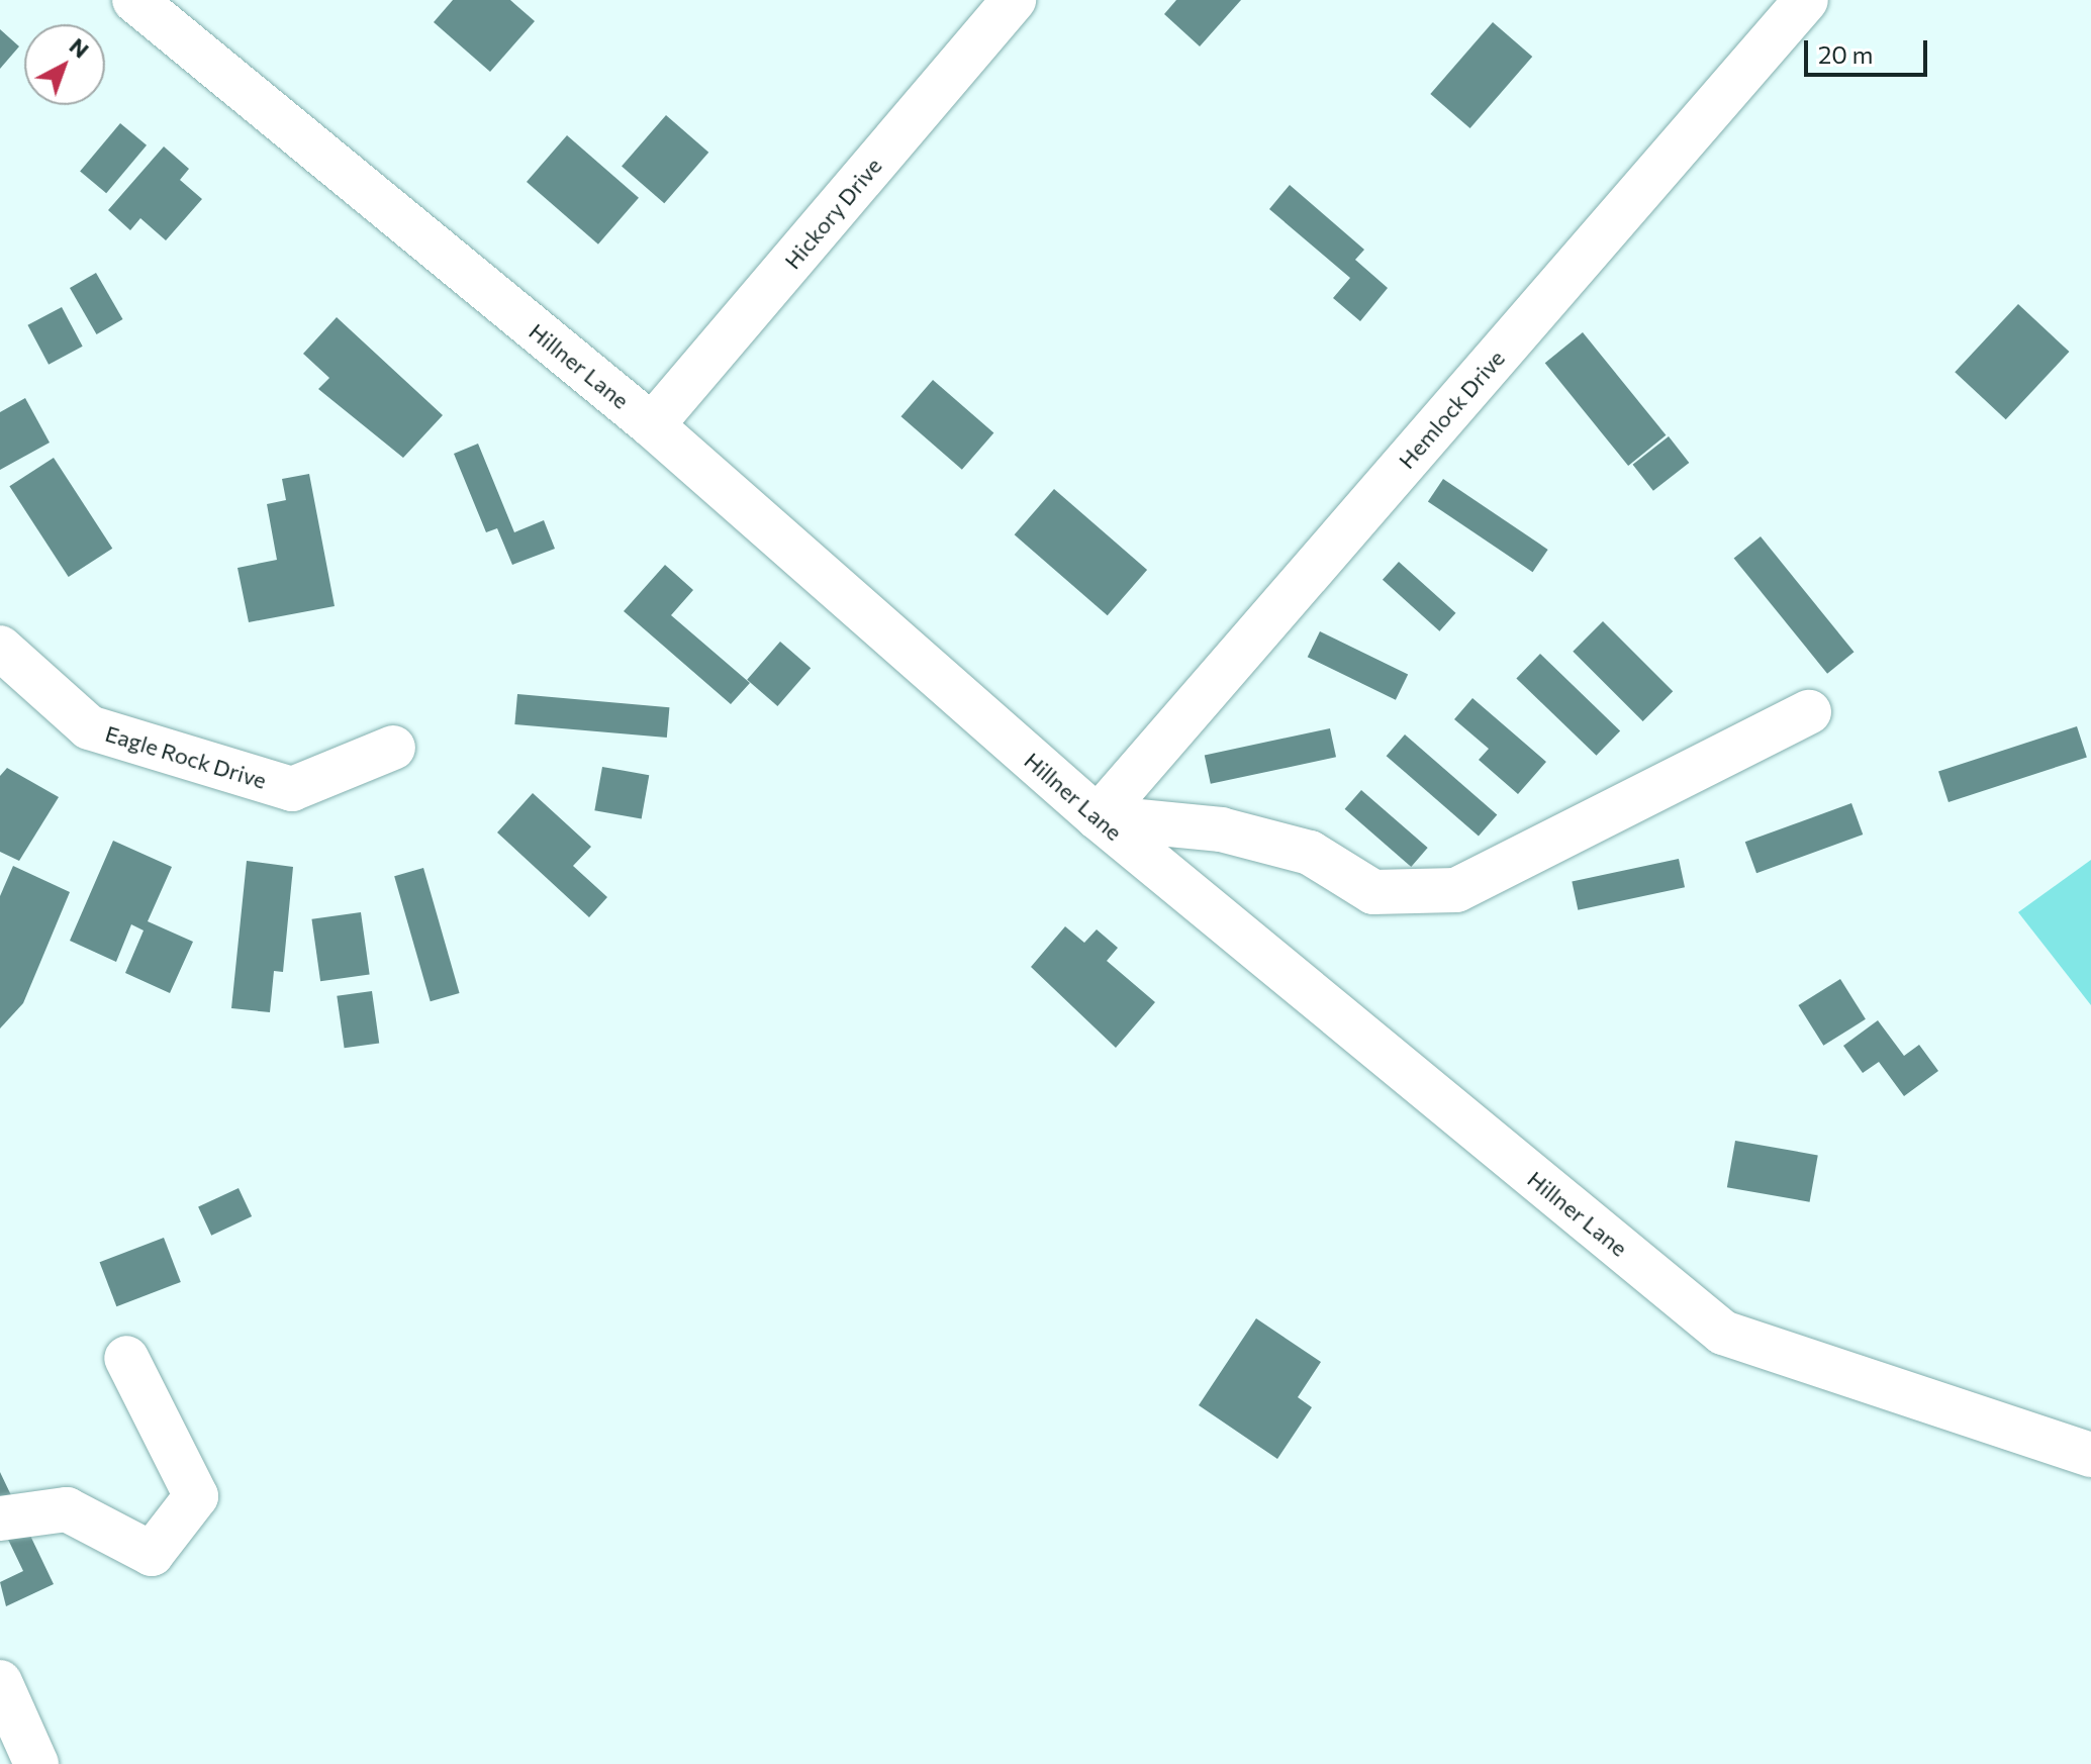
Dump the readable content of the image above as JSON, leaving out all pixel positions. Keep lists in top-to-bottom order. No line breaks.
{"streets":{"street":["Hickory Drive","Hillner Lane","Hemlock Drive","Eagle Rock Drive"]},"crossings":[["Hickory Drive","Hillner Lane"],["Hillner Lane","Hemlock Drive"]],"scale_bar":"20 m","north":"top right"}
